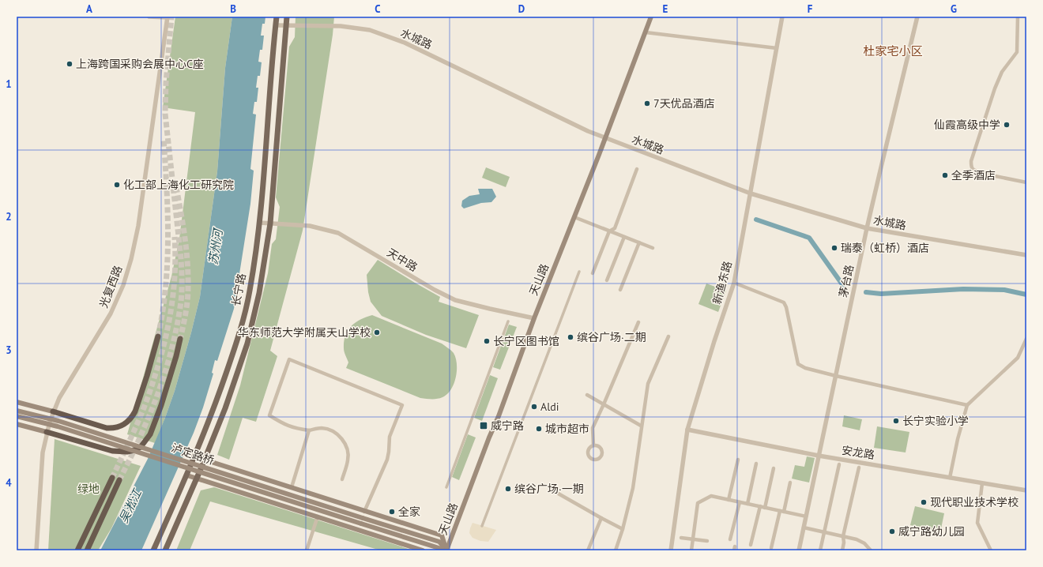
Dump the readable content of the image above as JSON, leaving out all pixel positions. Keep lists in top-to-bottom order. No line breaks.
{"streets":{"main road":["天山路","长宁路","泸定路桥"],"street":["水城路","天中路","茅台路","新渔东路","光复西路","安龙路"]},"crossings":[["水城路","天山路"],["水城路","茅台路"],["水城路","新渔东路"],["水城路","长宁路"],["天中路","天山路"],["天中路","长宁路"],["茅台路","安龙路"],["新渔东路","安龙路"]],"districts":["杜家宅小区"],"water":["苏州河","吴淞江"],"parks":["绿地"],"places":{"other":["上海跨国采购会展中心C座","7天优品酒店","仙霞高级中学","全季酒店","化工部上海化工研究院","瑞泰（虹桥）酒店","华东师范大学附属天山学校","缤谷广场·二期","长宁区图书馆","Aldi","长宁实验小学","城市超市","缤谷广场·一期","现代职业技术学校","全家","威宁路幼儿园"],"transit":["威宁路"]},"grid":{"columns":["A","B","C","D","E","F","G"],"rows":["1","2","3","4"]}}
